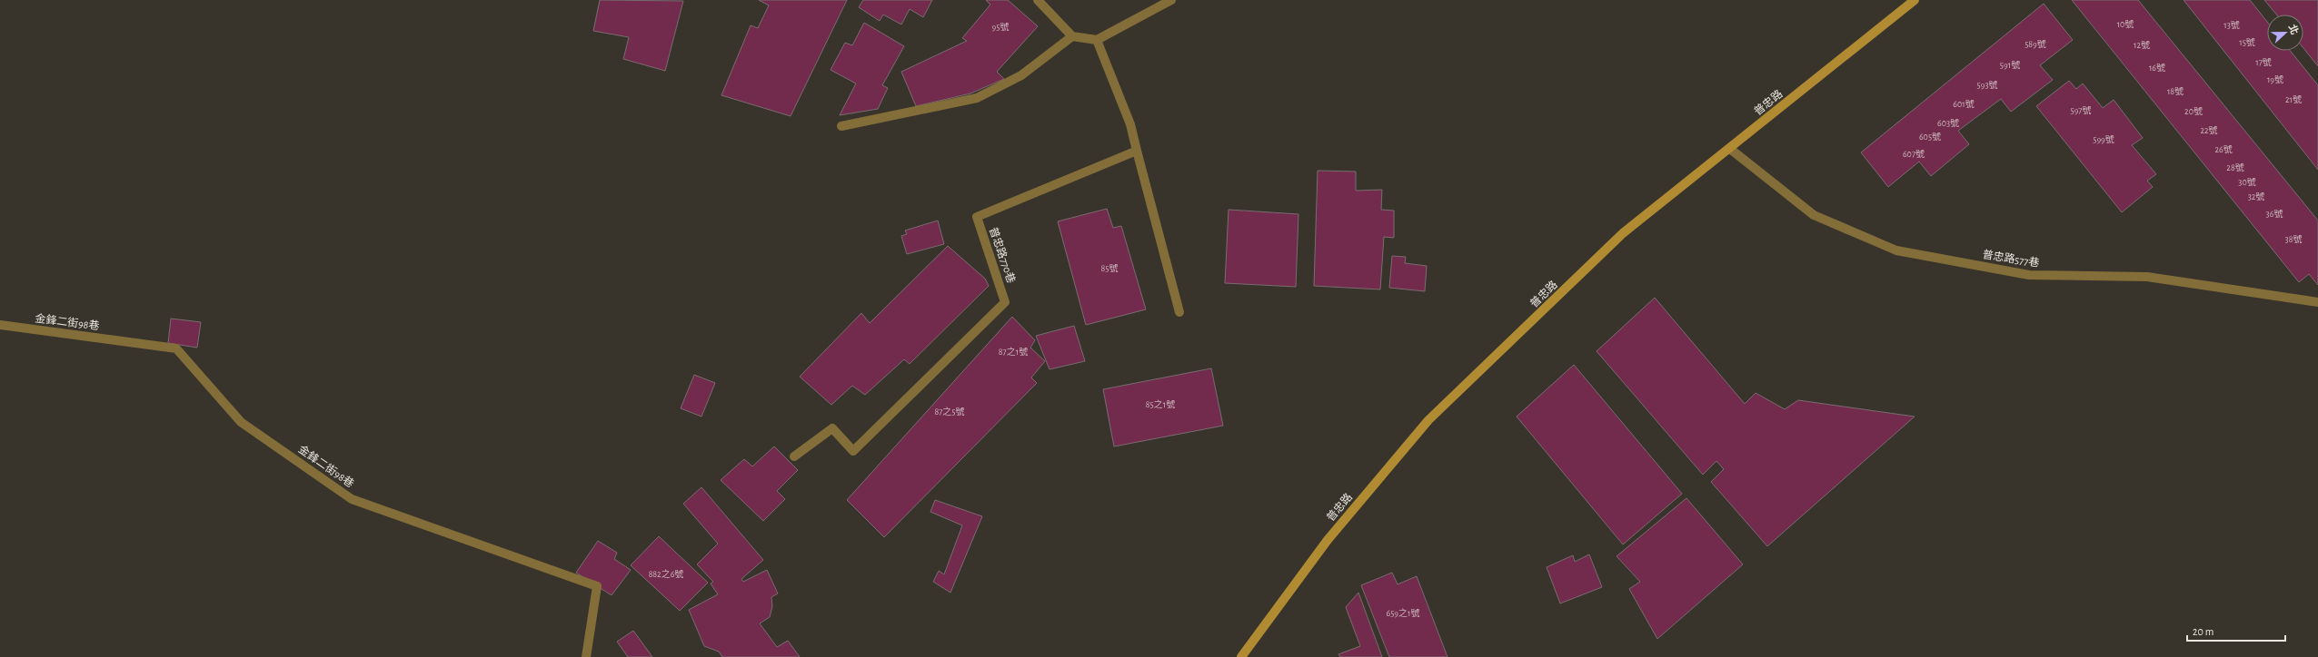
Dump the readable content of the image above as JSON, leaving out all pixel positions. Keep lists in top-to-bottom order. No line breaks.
{"streets":{"street":["普忠路"],"lane":["普忠路770巷","普忠路577巷","金鋒二街98巷"]},"crossings":[["普忠路","普忠路577巷"]],"house_numbers":["10號","13號","95號","15號","589號","12號","17號","591號","16號","19號","593號","18號","21號","601號","597號","20號","603號","22號","605號","599號","26號","607號","28號","30號","32號","36號","38號","85號","87之1號","85之1號","87之5號","882之6號","659之1號"],"scale_bar":"20 m","north":"right"}
